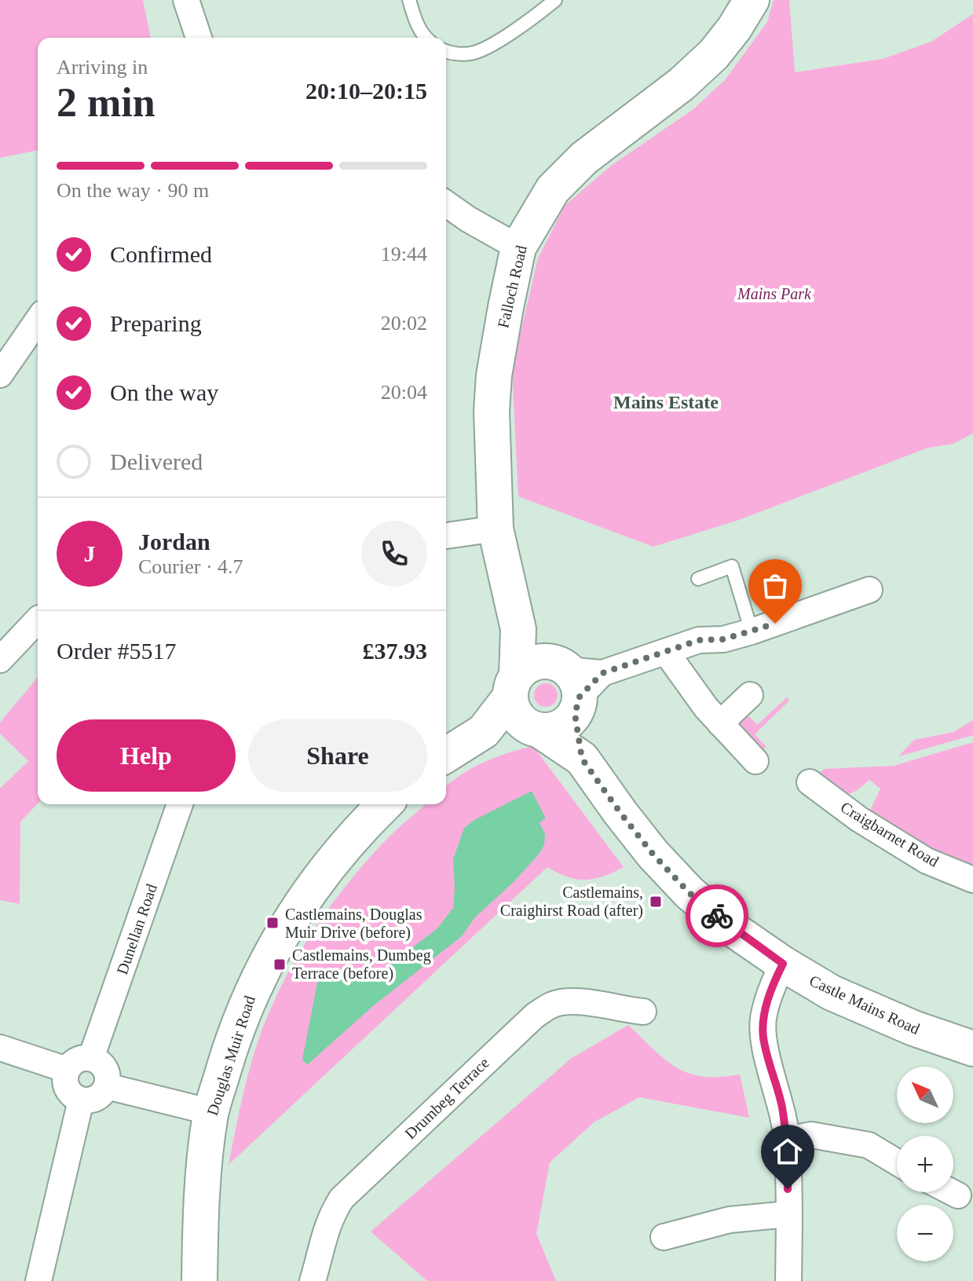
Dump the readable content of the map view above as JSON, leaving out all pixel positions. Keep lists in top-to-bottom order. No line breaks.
{"streets":{"street":["Falloch Road","Craigbarnet Road","Dunellan Road","Castle Mains Road","Douglas Muir Road","Drumbeg Terrace"]},"crossings":[["Falloch Road","Castle Mains Road"]],"districts":["Mains Estate"],"parks":["Mains Park"],"places":{"transit":["Castlemains, Craighirst Road (after)","Castlemains, Douglas Muir Drive (before)","Castlemains, Dumbeg Terrace (before)"]},"north":"top left","page":{"heading":["2 min","Arriving in","20:10–20:15"],"panel":["Jordan","Courier · 4.7","Order #5517","£37.93"],"bar":"On the way · 90 m","list":[["Confirmed","19:44"],["Preparing","20:02"],["On the way","20:04"],"Delivered"],"round":"J","buttons":["Help","Share"],"map_buttons":["+","−"]}}
